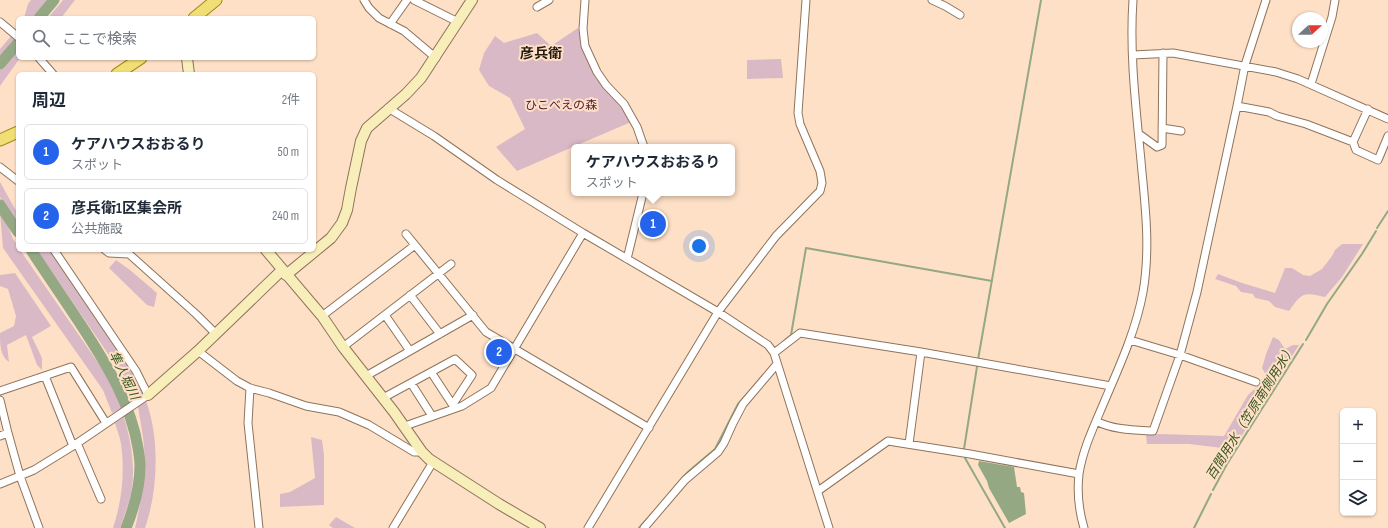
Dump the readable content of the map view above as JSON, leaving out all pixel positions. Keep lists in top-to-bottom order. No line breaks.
{"districts":["彦兵衛"],"water":["隼人堀川","百間用水（笠原南側用水）"],"parks":["ひこべえの森"],"north":"right","page":{"search":"ここで検索","heading":["周辺","2件"],"list":[{"mark":"1","name":"ケアハウスおおるり","note":"スポット","value":"50 m"},{"mark":"2","name":"彦兵衛1区集会所","note":"公共施設","value":"240 m"}],"popup":["ケアハウスおおるり","スポット"],"pins":["1","2"],"map_buttons":["+","−"]}}
